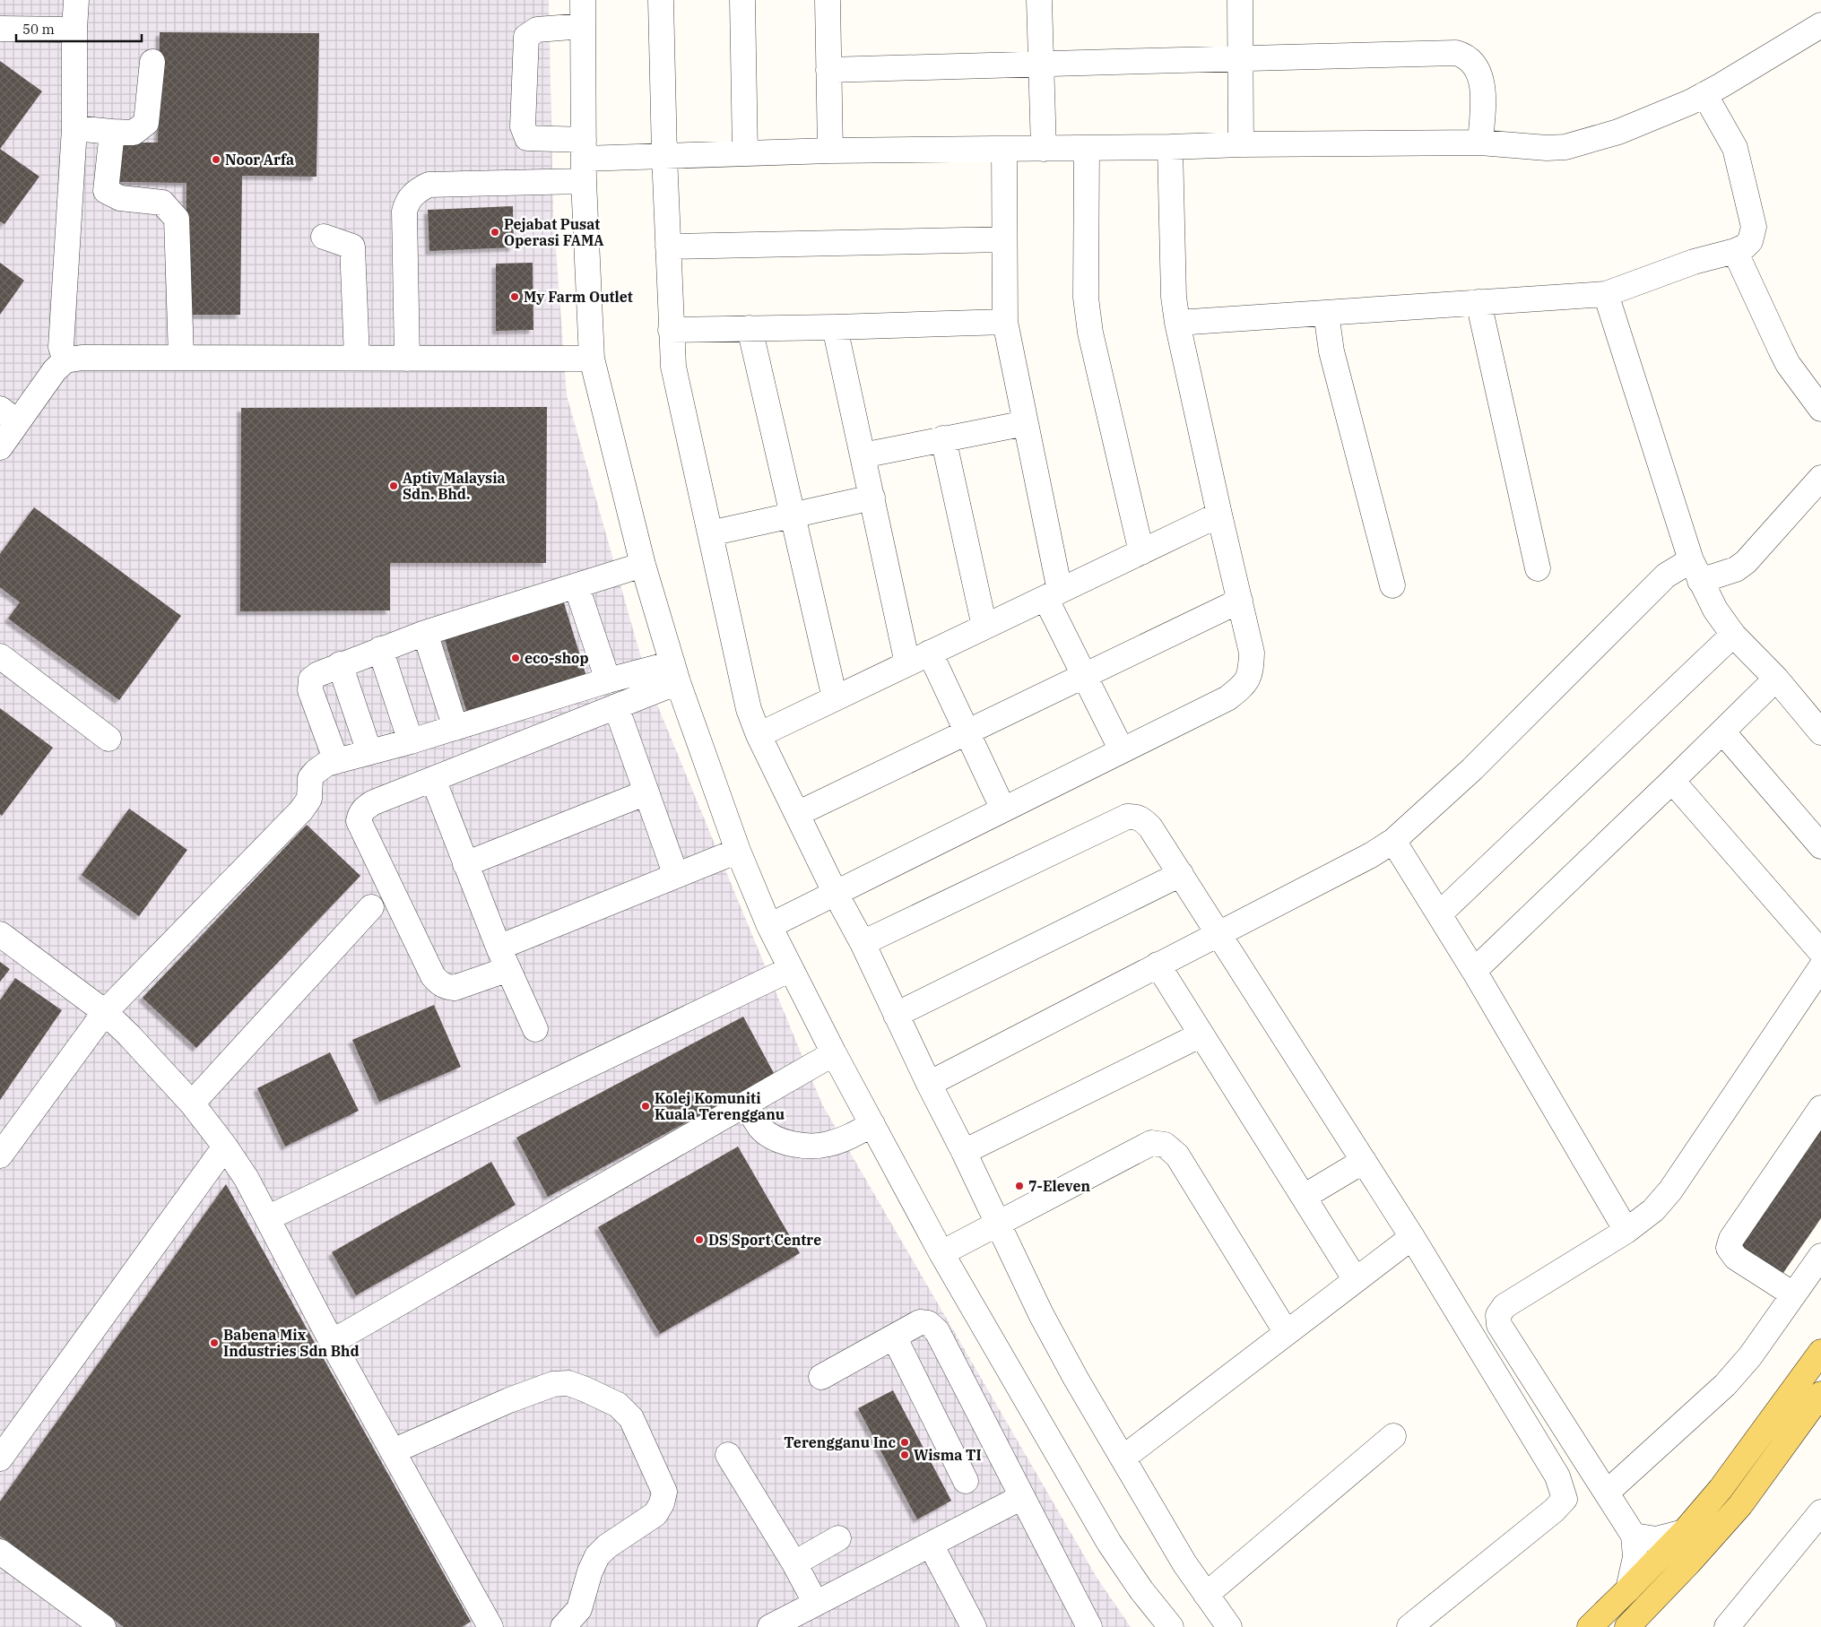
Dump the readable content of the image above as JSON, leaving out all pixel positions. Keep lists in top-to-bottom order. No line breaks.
{"places":["Noor Arfa","Pejabat Pusat Operasi FAMA","My Farm Outlet","Aptiv Malaysia Sdn. Bhd.","eco-shop","Kolej Komuniti Kuala Terengganu","7-Eleven","DS Sport Centre","Babena Mix Industries Sdn Bhd","Terengganu Inc","Wisma TI"],"scale_bar":"50 m"}
